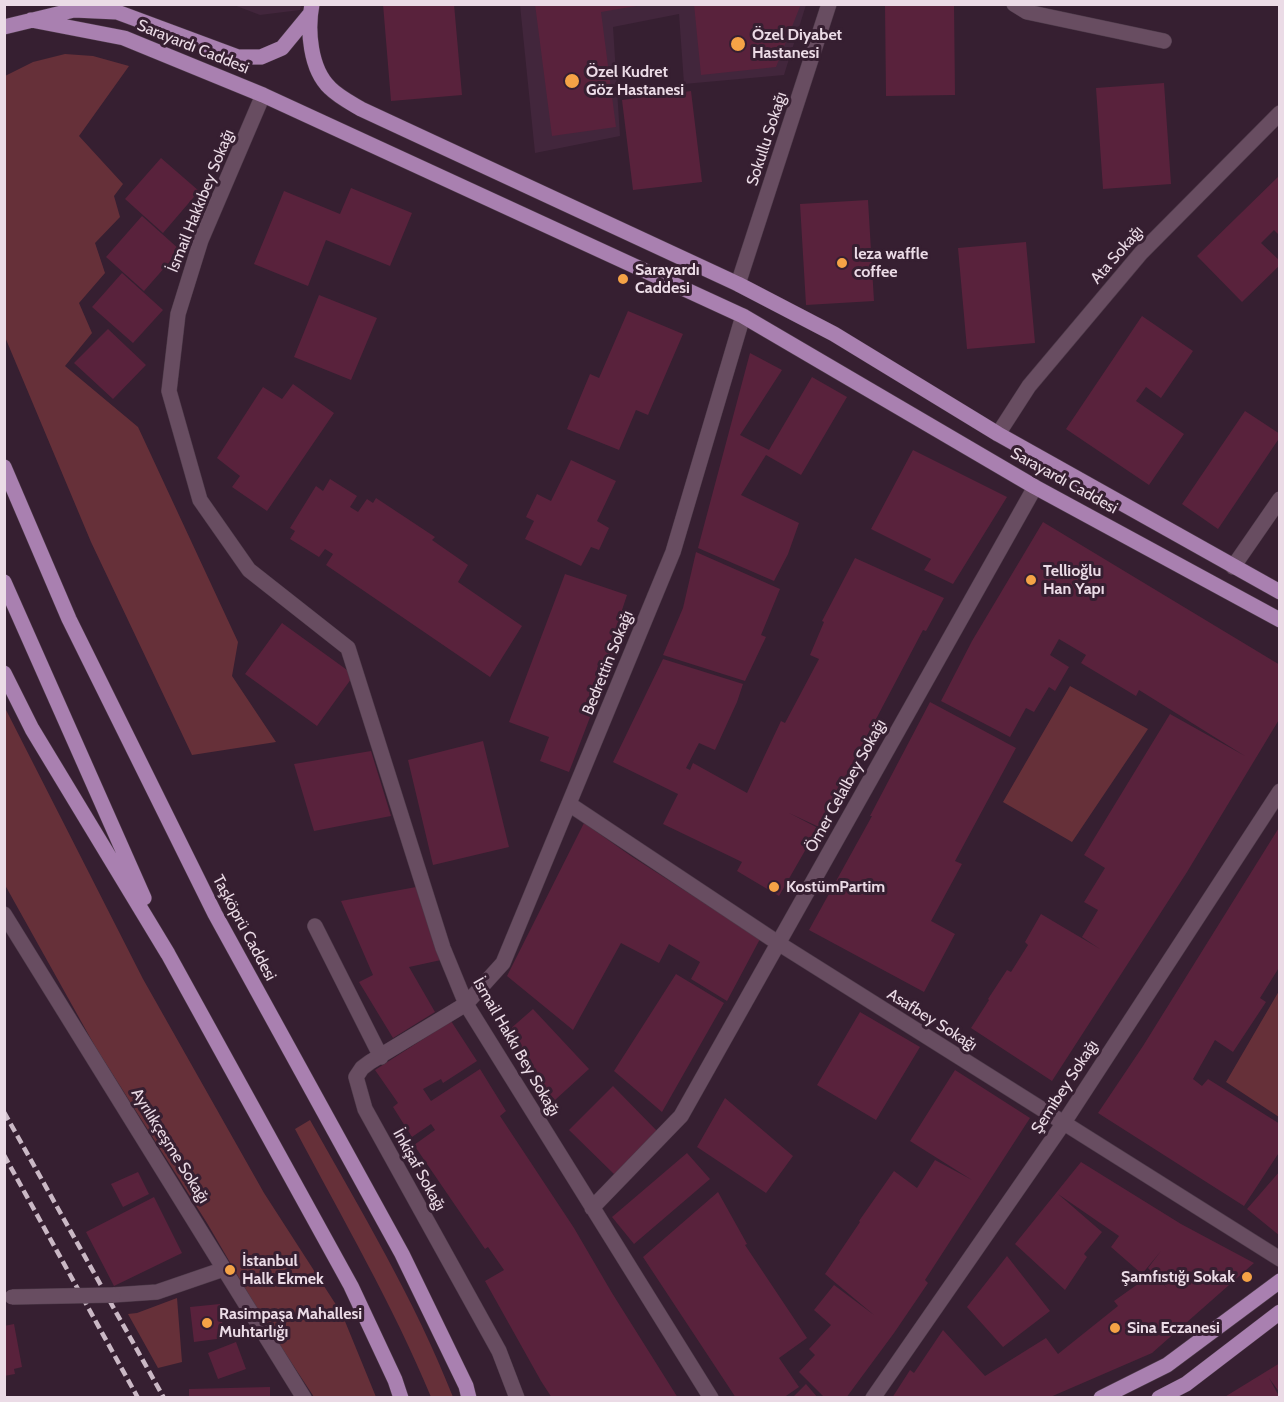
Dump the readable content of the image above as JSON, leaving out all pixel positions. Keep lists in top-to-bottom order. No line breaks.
{"streets":{"main road":["Sarayardı Caddesi","Taşköprü Caddesi"],"street":["Sokullu Sokağı","İsmail Hakkıbey Sokağı","Ata Sokağı","Bedrettin Sokağı","Ömer Celalbey Sokağı","Asafbey Sokağı","İsmail Hakkı Bey Sokağı","Şemibey Sokağı","Ayrılıkçeşme Sokağı","İnkişaf Sokağı"]},"crossings":[["Sarayardı Caddesi","Sokullu Sokağı"],["Sarayardı Caddesi","İsmail Hakkıbey Sokağı"],["Sarayardı Caddesi","Ata Sokağı"],["Sarayardı Caddesi","Bedrettin Sokağı"],["Sarayardı Caddesi","Ömer Celalbey Sokağı"],["İsmail Hakkıbey Sokağı","İsmail Hakkı Bey Sokağı"],["Bedrettin Sokağı","Asafbey Sokağı"],["Bedrettin Sokağı","İsmail Hakkı Bey Sokağı"],["Bedrettin Sokağı","İnkişaf Sokağı"],["Ömer Celalbey Sokağı","Asafbey Sokağı"],["Ömer Celalbey Sokağı","İsmail Hakkı Bey Sokağı"],["Asafbey Sokağı","Şemibey Sokağı"],["İsmail Hakkı Bey Sokağı","İnkişaf Sokağı"]],"places":["Özel Diyabet Hastanesi","Özel Kudret Göz Hastanesi","leza waffle coffee","Sarayardı Caddesi","Tellioğlu Han Yapı","KostümPartim","İstanbul Halk Ekmek","Şamfıstığı Sokak","Rasimpaşa Mahallesi Muhtarlığı","Sina Eczanesi"]}
